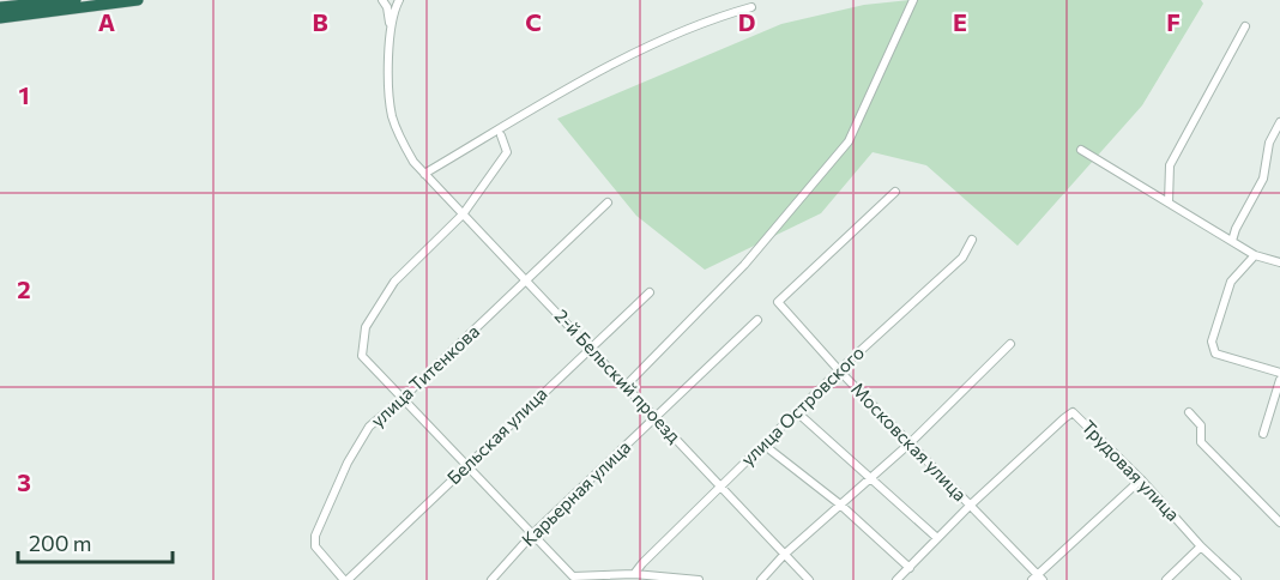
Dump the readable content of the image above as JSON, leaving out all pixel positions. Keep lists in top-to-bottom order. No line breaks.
{"streets":{"street":["улица Титенкова","2-й Бельский проезд","улица Островского","Бельская улица","Московская улица","Трудовая улица","Карьерная улица"]},"crossings":[["улица Титенкова","2-й Бельский проезд"],["улица Титенкова","Бельская улица"],["2-й Бельский проезд","улица Островского"],["2-й Бельский проезд","Бельская улица"],["2-й Бельский проезд","Карьерная улица"],["улица Островского","Московская улица"],["Московская улица","Трудовая улица"]],"scale_bar":"200 m","grid":{"columns":["A","B","C","D","E","F"],"rows":["1","2","3"]}}
